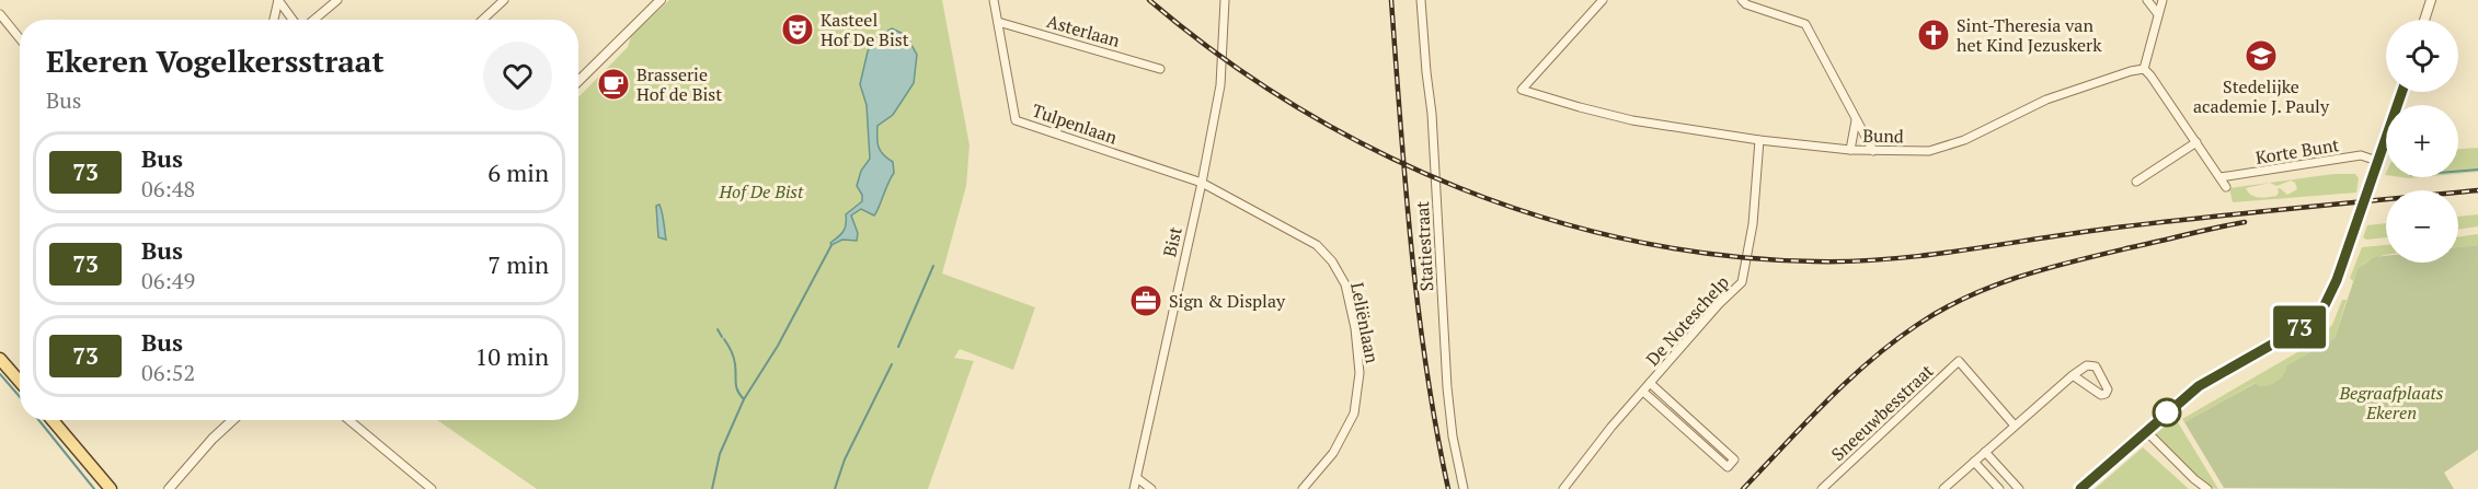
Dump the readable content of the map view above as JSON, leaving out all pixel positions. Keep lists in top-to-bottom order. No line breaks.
{"streets":{"street":["Asterlaan","Tulpenlaan","Bund","Korte Bunt","Bist","Statiestraat","De Noteschelp","Leliënlaan","Sneeuwbesstraat"]},"crossings":[["Asterlaan","Tulpenlaan"],["Tulpenlaan","Bist"],["Tulpenlaan","Leliënlaan"],["Bund","De Noteschelp"],["Bist","Leliënlaan"]],"parks":["Hof De Bist","Begraafplaats Ekeren"],"places":{"theatre":["Kasteel Hof De Bist"],"church":["Sint-Theresia van het Kind Jezuskerk"],"school or university":["Stedelijke academie J. Pauly"],"cafe":["Brasserie Hof de Bist"],"office":["Sign & Display"]},"lines":["bus line 73"],"page":{"on_map":"73","map_buttons":["+","−"],"heading":["Ekeren Vogelkersstraat","Bus"],"list":[{"mark":"73","name":"Bus","note":"06:48","value":"6 min"},{"mark":"73","name":"Bus","note":"06:49","value":"7 min"},{"mark":"73","name":"Bus","note":"06:52","value":"10 min"}]}}
